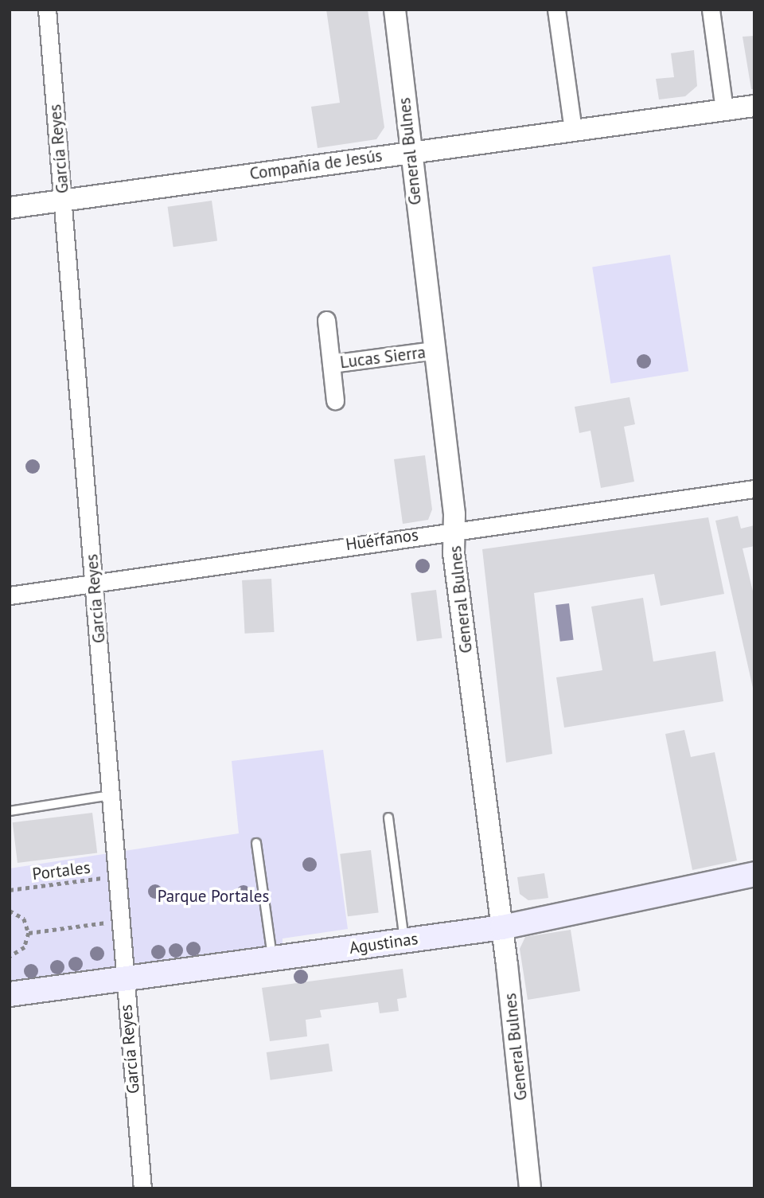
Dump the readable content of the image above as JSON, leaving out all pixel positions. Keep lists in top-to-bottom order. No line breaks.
{"streets":{"main road":["Agustinas"],"street":["García Reyes","General Bulnes","Compañía de Jesús","Lucas Sierra","Huérfanos"],"path":["Portales"]},"crossings":[["García Reyes","Compañía de Jesús"],["García Reyes","Huérfanos"],["García Reyes","Portales"],["García Reyes","Agustinas"],["General Bulnes","Compañía de Jesús"],["General Bulnes","Lucas Sierra"],["General Bulnes","Huérfanos"],["General Bulnes","Agustinas"]],"parks":["Parque Portales"]}
